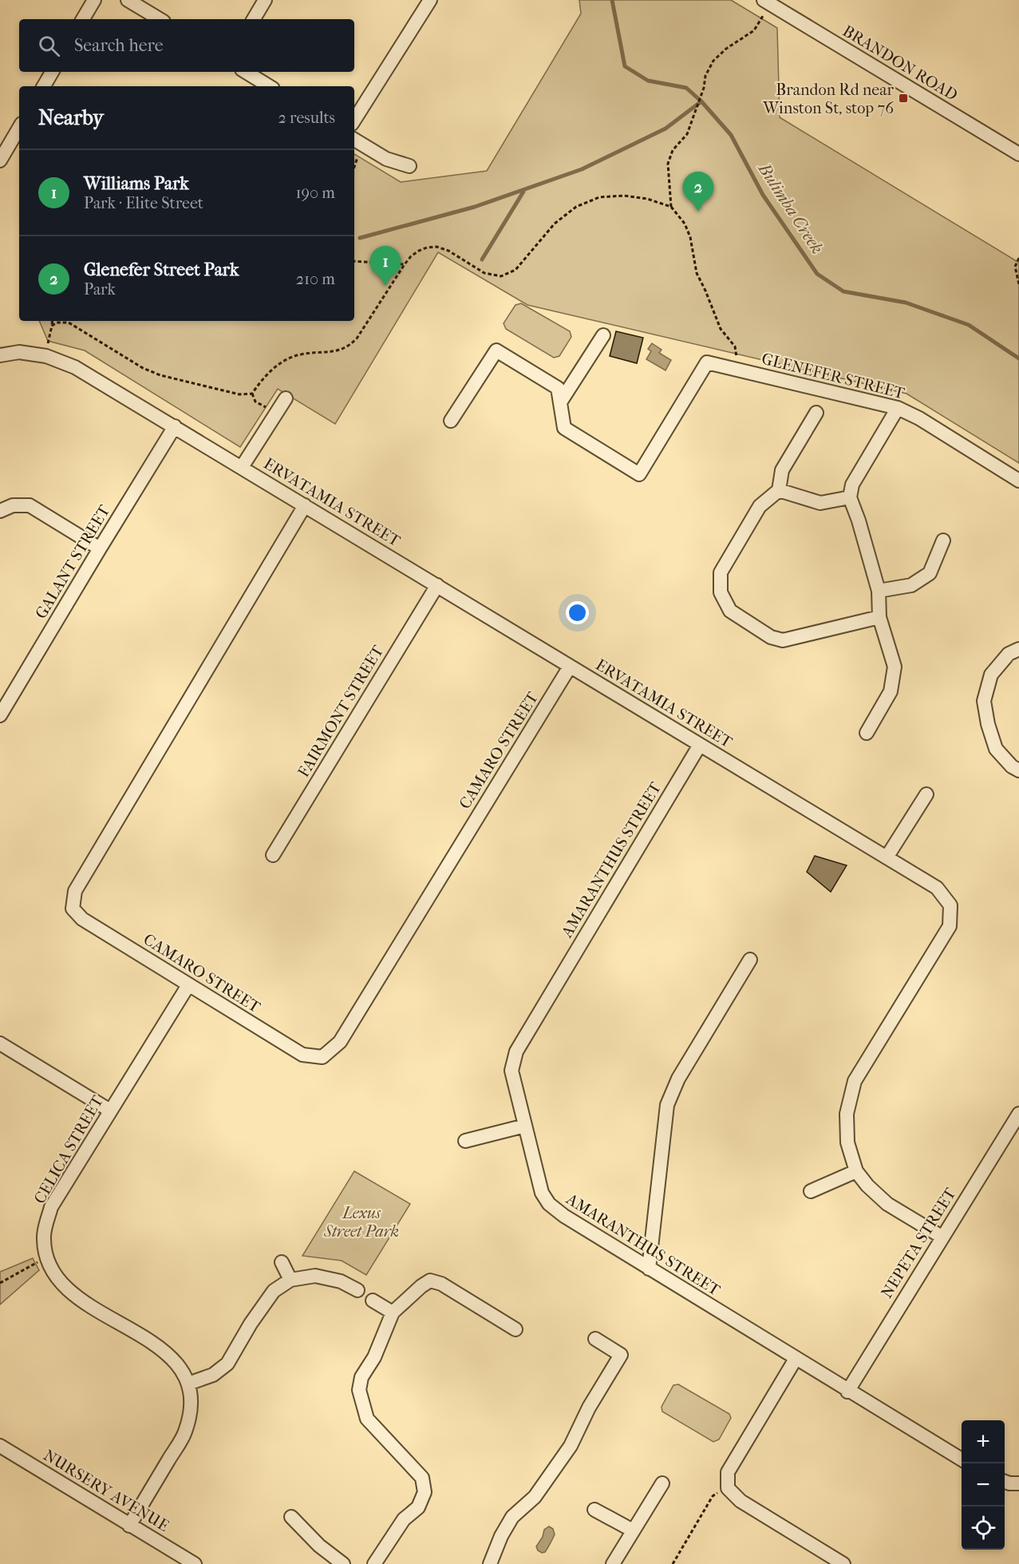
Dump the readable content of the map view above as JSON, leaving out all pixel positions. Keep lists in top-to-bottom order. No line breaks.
{"streets":{"street":["BRANDON ROAD","GLENEFER STREET","ERVATAMIA STREET","GALANT STREET","FAIRMONT STREET","CAMARO STREET","AMARANTHUS STREET","CELICA STREET","NEPETA STREET","NURSERY AVENUE"]},"crossings":[["ERVATAMIA STREET","GALANT STREET"],["ERVATAMIA STREET","FAIRMONT STREET"],["ERVATAMIA STREET","CAMARO STREET"],["ERVATAMIA STREET","AMARANTHUS STREET"],["ERVATAMIA STREET","NEPETA STREET"],["CAMARO STREET","CELICA STREET"],["AMARANTHUS STREET","NEPETA STREET"],["CELICA STREET","NURSERY AVENUE"]],"water":["Bulimba Creek"],"parks":["Lexus Street Park"],"places":{"transit":["Brandon Rd near Winston St, stop 76"]},"page":{"search":"Search here","heading":["Nearby","2 results"],"list":[{"mark":"1","name":"Williams Park","note":"Park · Elite Street","value":"190 m"},{"mark":"2","name":"Glenefer Street Park","note":"Park","value":"210 m"}],"pins":["2","1"],"map_buttons":["+","−"]}}
